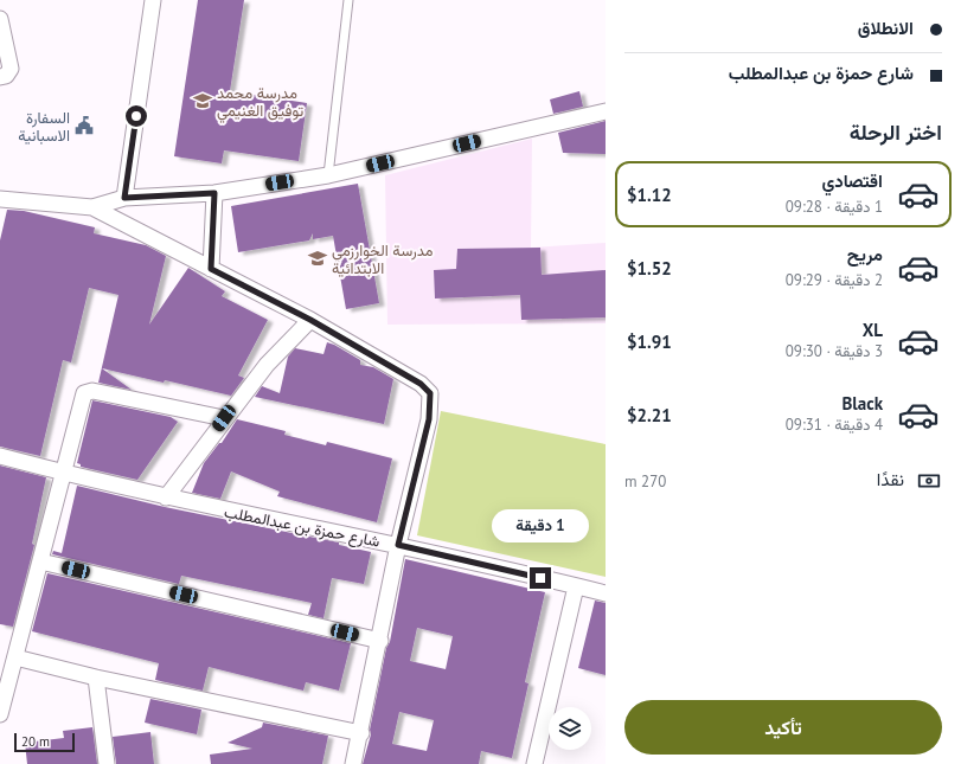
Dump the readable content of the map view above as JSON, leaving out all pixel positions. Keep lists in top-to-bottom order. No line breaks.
{"streets":{"street":["شارع حمزة بن عبدالمطلب"]},"places":{"school or university":["مدرسة محمد توفيق الغنيمي","مدرسة الخوارزمي الابتدائية"],"public building":["السفارة الاسبانية"]},"scale_bar":"20 m","page":{"banner":["الانطلاق","شارع حمزة بن عبدالمطلب"],"heading":"اختر الرحلة","list":[{"name":"اقتصادي","note":"1 دقيقة · 09:28","value":"$1.12"},{"name":"مريح","note":"2 دقيقة · 09:29","value":"$1.52"},{"name":"XL","note":"3 دقيقة · 09:30","value":"$1.91"},{"name":"Black","note":"4 دقيقة · 09:31","value":"$2.21"}],"pay":["نقدًا","270 m"],"bubble":"1 دقيقة","buttons":"تأكيد","scale":"20 m"}}
